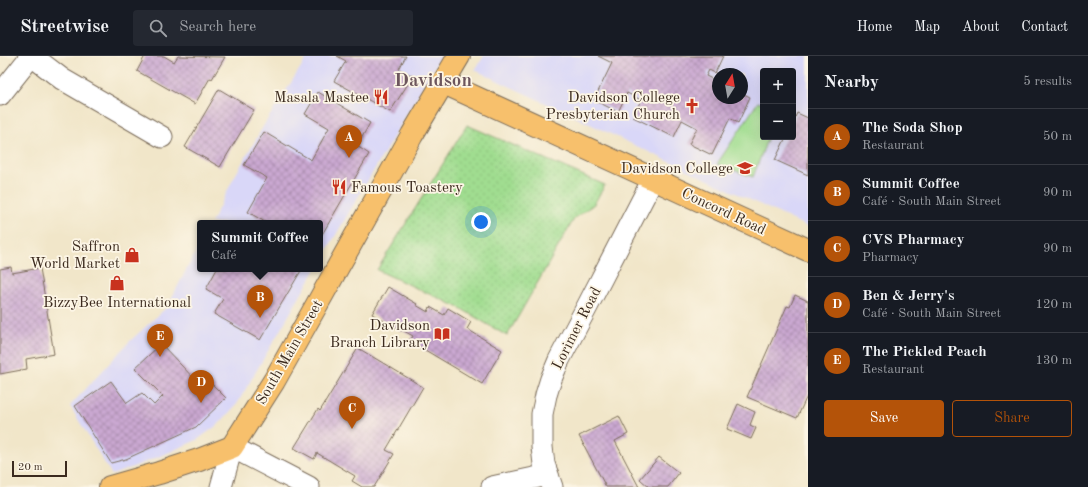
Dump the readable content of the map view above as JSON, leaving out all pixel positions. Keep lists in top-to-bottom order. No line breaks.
{"streets":{"main road":["Concord Road","South Main Street"],"street":["Lorimer Road"]},"crossings":[["Concord Road","Lorimer Road"],["Concord Road","South Main Street"]],"districts":["Davidson"],"places":{"restaurant":["Masala Mastee","Famous Toastery"],"church":["Davidson College Presbyterian Church"],"school or university":["Davidson College"],"shop":["Saffron World Market","BizzyBee International"],"library":["Davidson Branch Library"]},"scale_bar":"20 m","north":"top","page":{"header":"Streetwise","search":"Search here","nav":["Home","Map","About","Contact"],"heading":["Nearby","5 results"],"map_buttons":["+","−"],"list":[{"mark":"A","name":"The Soda Shop","note":"Restaurant","value":"50 m"},{"mark":"B","name":"Summit Coffee","note":"Café · South Main Street","value":"90 m"},{"mark":"C","name":"CVS Pharmacy","note":"Pharmacy","value":"90 m"},{"mark":"D","name":"Ben & Jerry's","note":"Café · South Main Street","value":"120 m"},{"mark":"E","name":"The Pickled Peach","note":"Restaurant","value":"130 m"}],"pins":["A","B","E","D","C"],"popup":["Summit Coffee","Café"],"buttons":["Save","Share"],"scale":"20 m"}}
